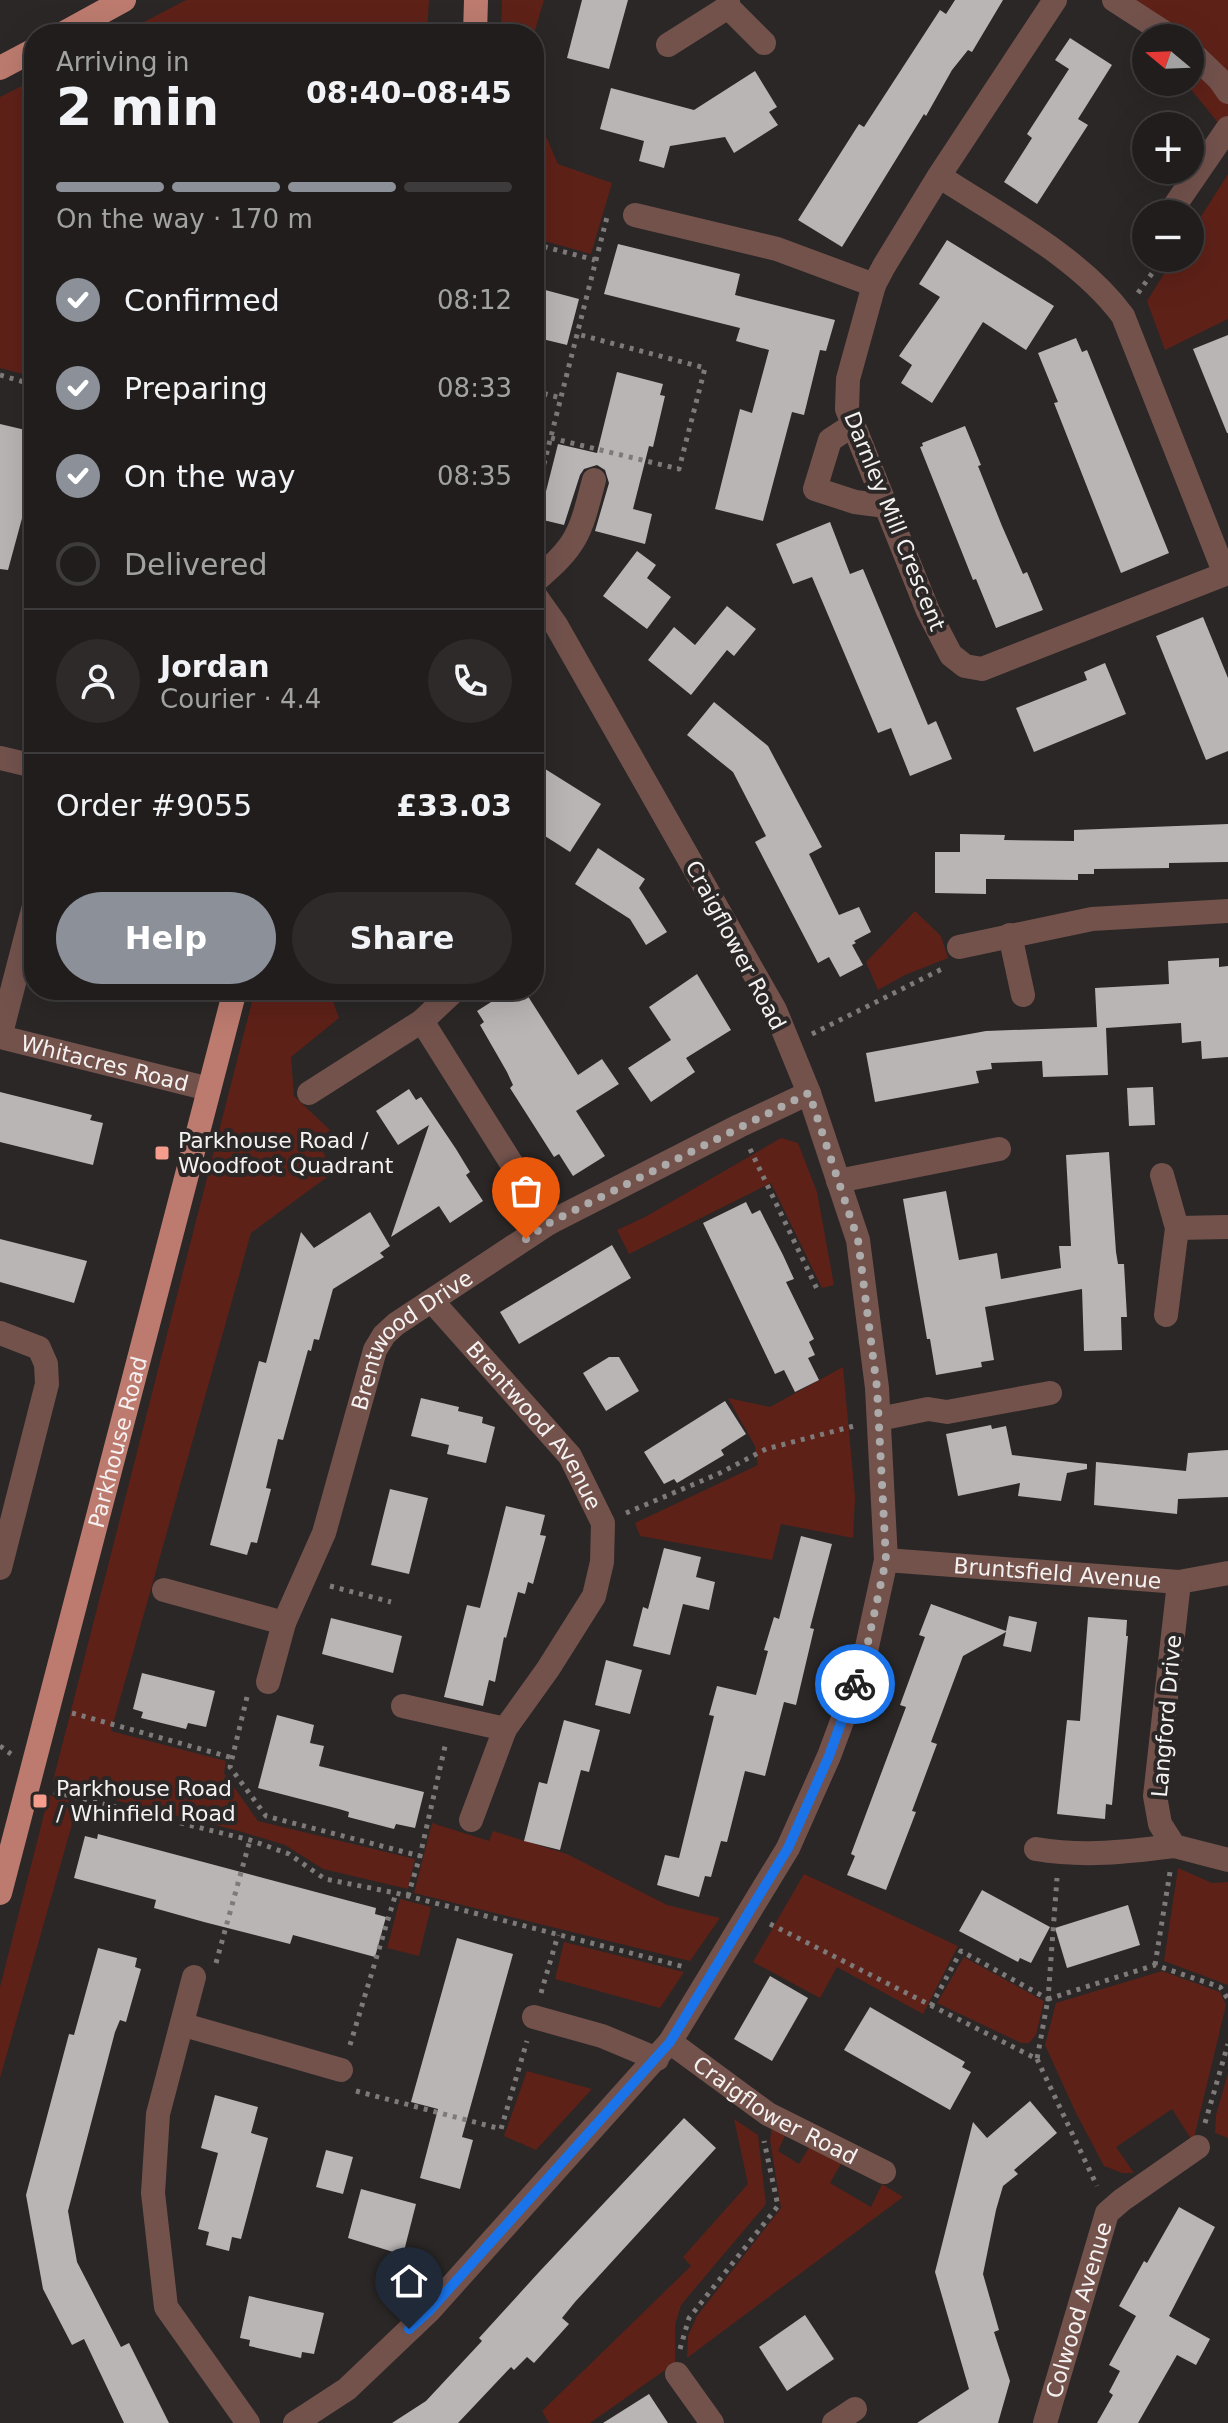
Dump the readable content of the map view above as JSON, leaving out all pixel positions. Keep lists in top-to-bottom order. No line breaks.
{"streets":{"main road":["Parkhouse Road"],"street":["Darnley Mill Crescent","Craigflower Road","Whitacres Road","Brentwood Drive","Brentwood Avenue","Bruntsfield Avenue","Langford Drive","Colwood Avenue"]},"crossings":[["Craigflower Road","Brentwood Drive"],["Craigflower Road","Bruntsfield Avenue"],["Whitacres Road","Parkhouse Road"],["Brentwood Drive","Brentwood Avenue"],["Bruntsfield Avenue","Langford Drive"]],"places":{"transit":["Parkhouse Road / Woodfoot Quadrant","Parkhouse Road / Whinfield Road"]},"north":"left","page":{"map_buttons":["+","−"],"heading":["2 min","Arriving in","08:40–08:45"],"panel":["Jordan","Courier · 4.4","Order #9055","£33.03"],"bar":"On the way · 170 m","list":[["Confirmed","08:12"],["Preparing","08:33"],["On the way","08:35"],"Delivered"],"buttons":["Help","Share"]}}
